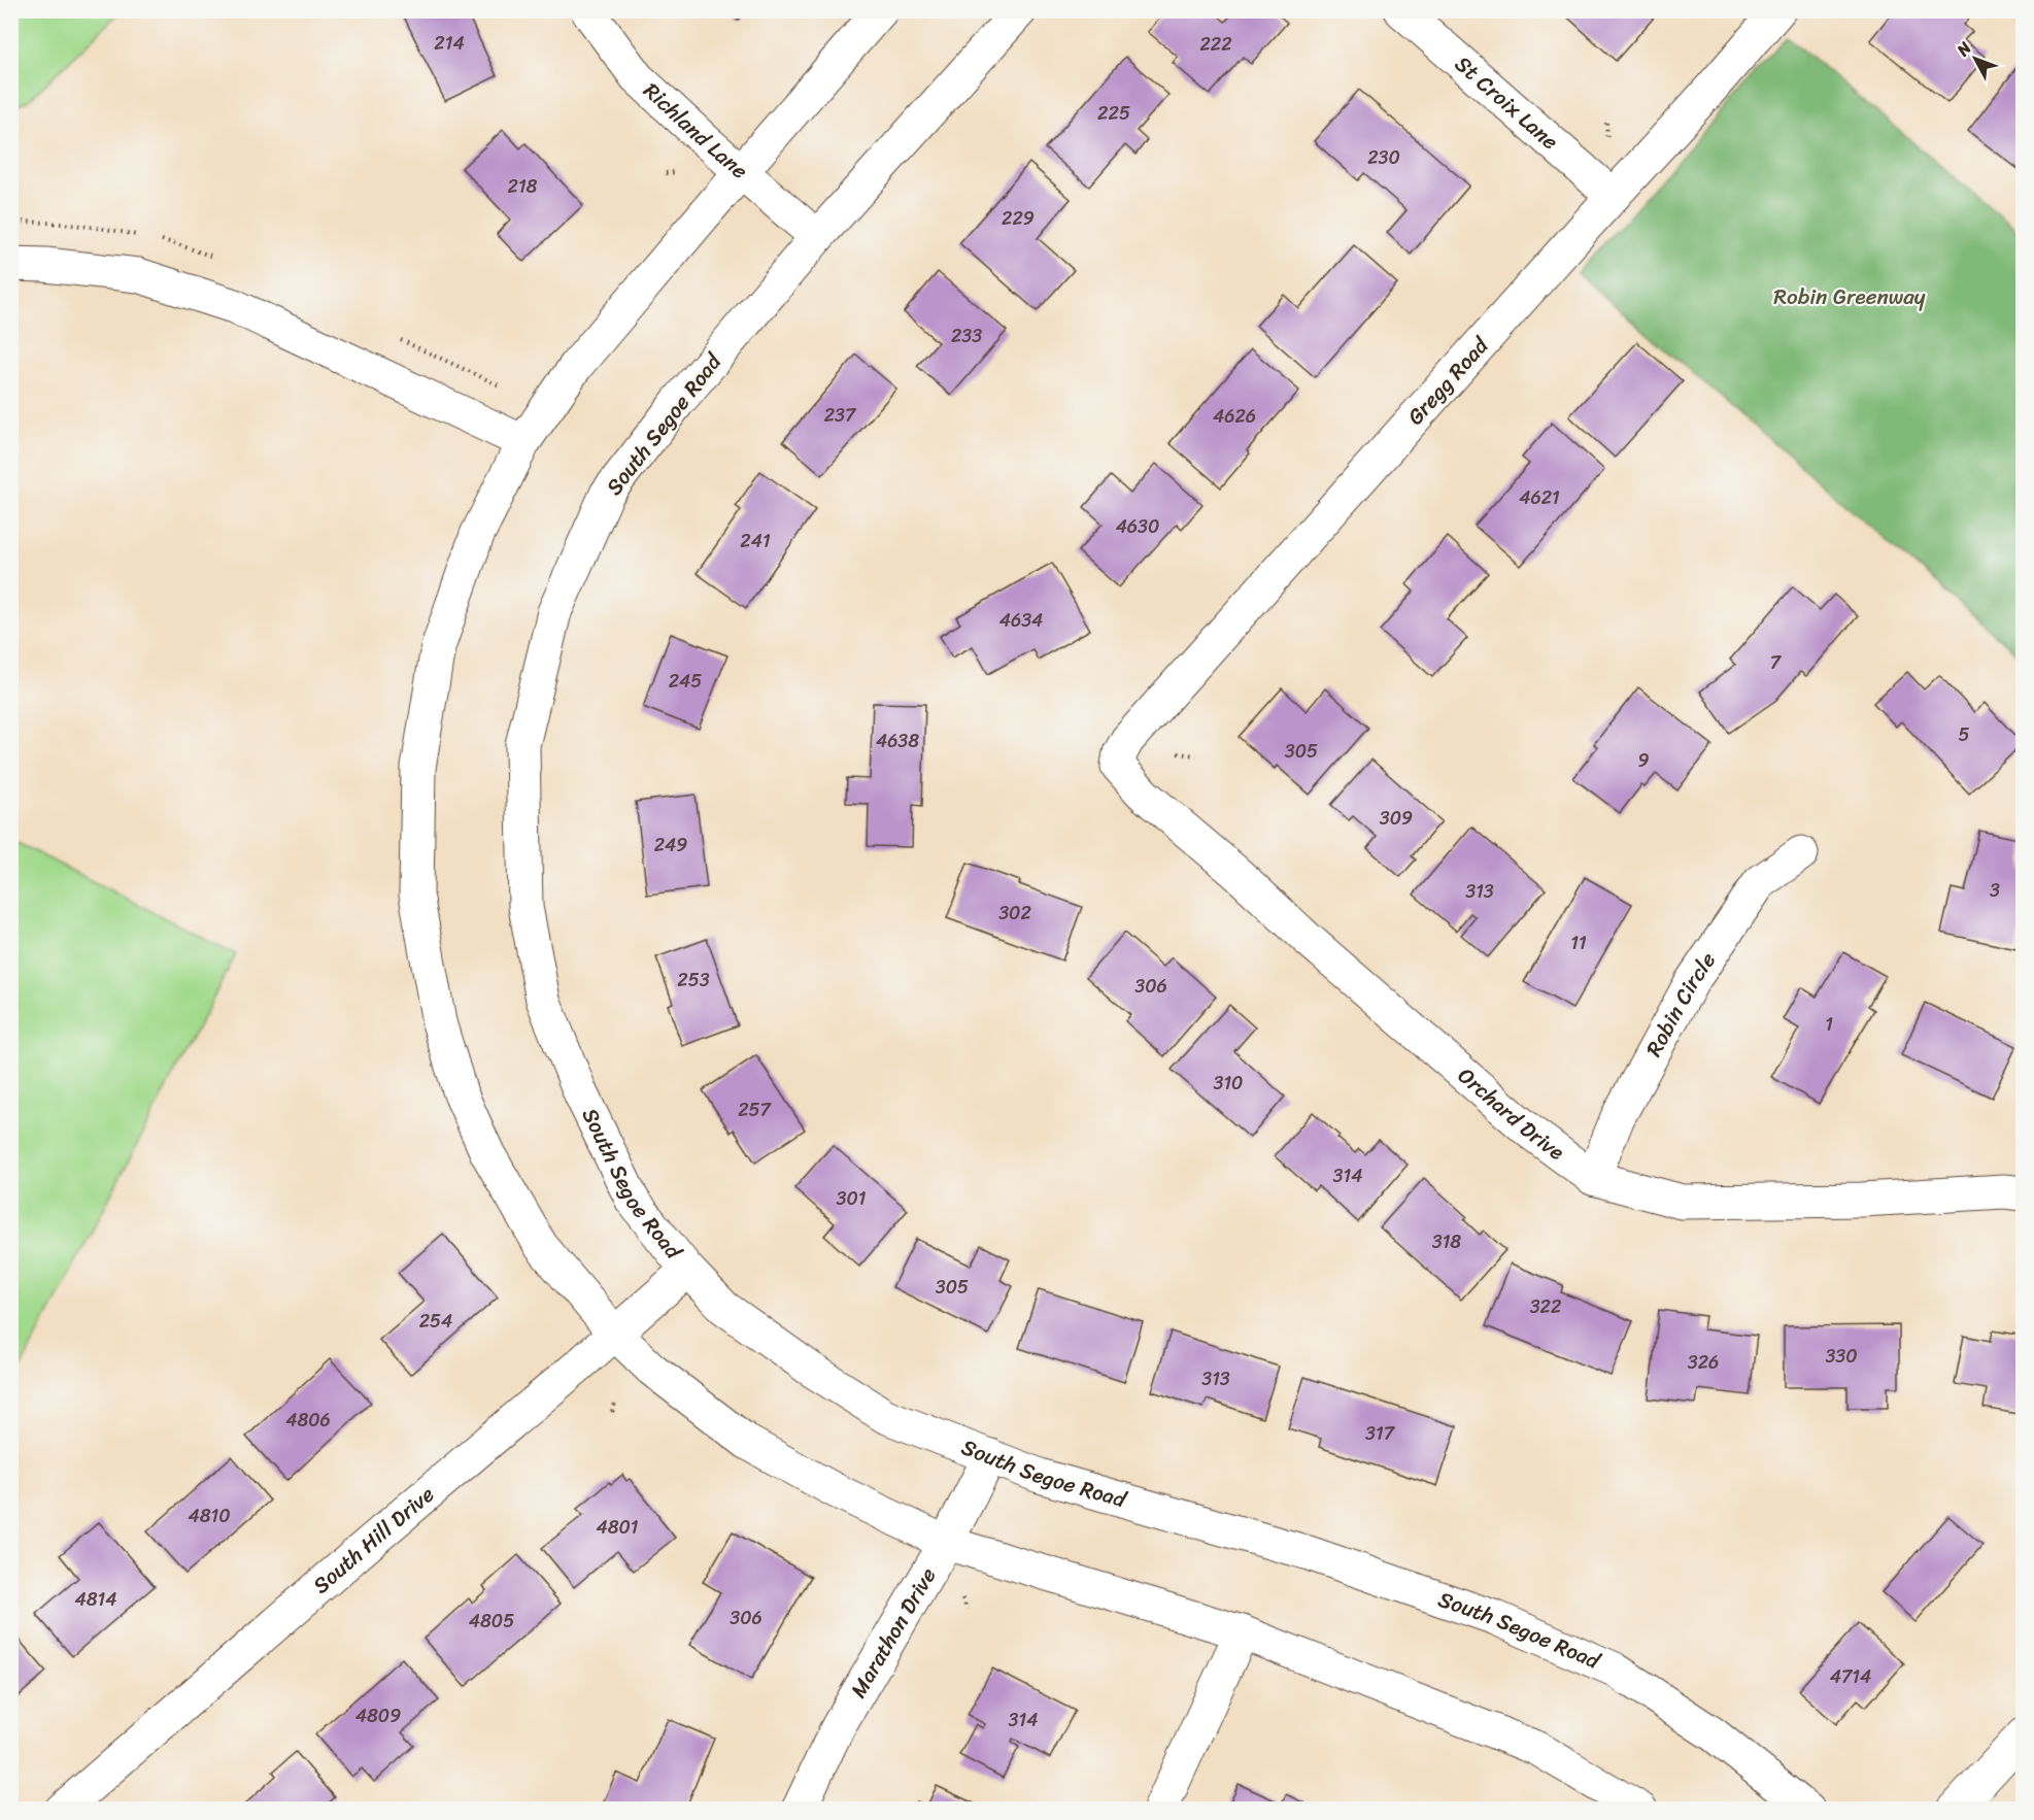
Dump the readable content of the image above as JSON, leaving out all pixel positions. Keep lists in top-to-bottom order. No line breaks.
{"streets":{"street":["St Croix Lane","Richland Lane","Gregg Road","South Segoe Road","Robin Circle","Orchard Drive","South Hill Drive","Marathon Drive"]},"crossings":[["St Croix Lane","Gregg Road"],["Richland Lane","South Segoe Road"],["Gregg Road","Orchard Drive"],["South Segoe Road","South Hill Drive"],["South Segoe Road","Marathon Drive"],["Robin Circle","Orchard Drive"]],"parks":["Robin Greenway"],"house_numbers":["214","222","225","230","218","229","233","237","4626","4621","4630","241","4634","7","245","5","4638","305","9","309","249","3","313","302","11","253","306","1","310","257","314","301","318","305","322","254","330","326","313","4806","317","4810","4801","4814","306","4805","4714","4809","314"],"north":"top left"}
